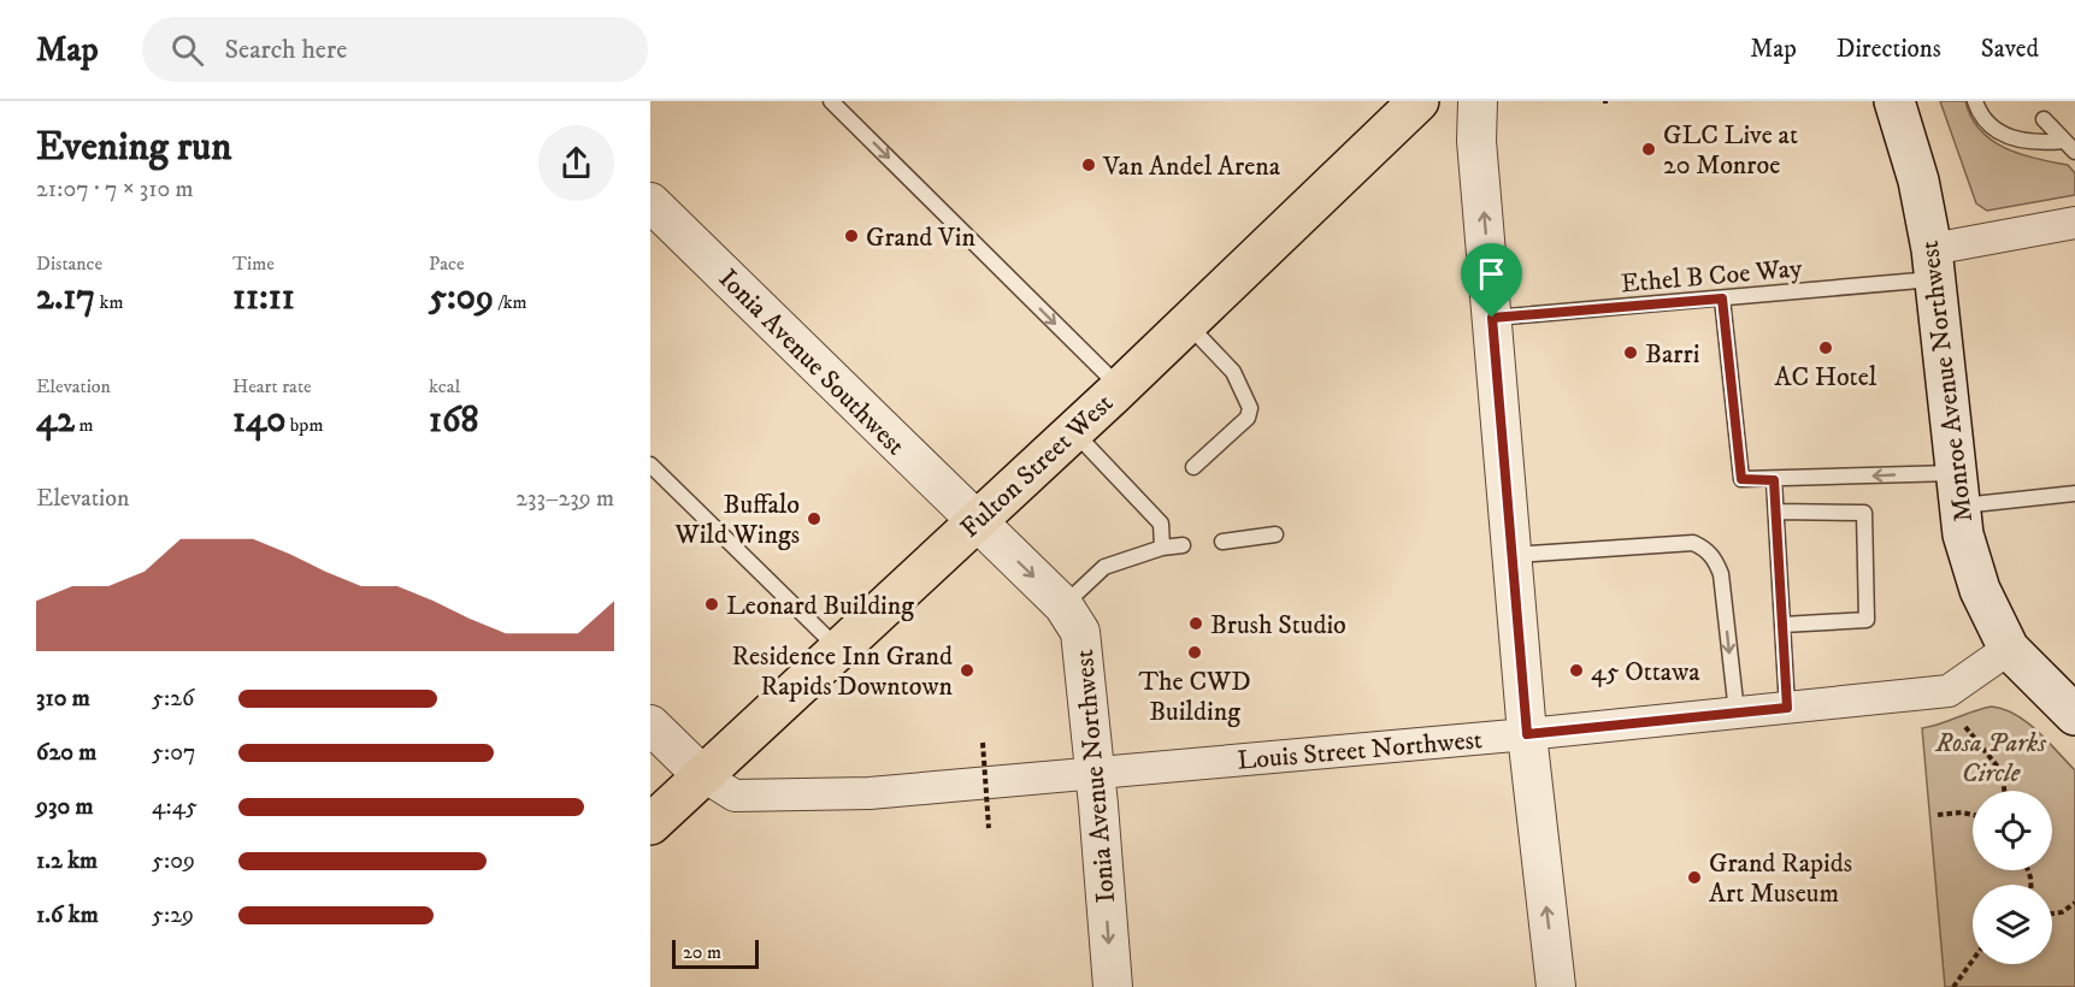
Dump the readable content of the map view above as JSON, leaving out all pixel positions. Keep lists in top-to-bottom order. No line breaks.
{"streets":{"main road":["Monroe Avenue Northwest","Fulton Street West"],"street":["Ionia Avenue Southwest","Louis Street Northwest","Ionia Avenue Northwest"],"lane":["Ethel B Coe Way"]},"crossings":[["Ethel B Coe Way","Monroe Avenue Northwest"],["Ionia Avenue Southwest","Fulton Street West"],["Ionia Avenue Southwest","Ionia Avenue Northwest"],["Monroe Avenue Northwest","Louis Street Northwest"],["Fulton Street West","Louis Street Northwest"],["Fulton Street West","Ionia Avenue Northwest"],["Louis Street Northwest","Ionia Avenue Northwest"]],"one_way":["Ionia Avenue Northwest"],"parks":["Rosa Parks Circle"],"places":["GLC Live at 20 Monroe","Van Andel Arena","Grand Vin","AC Hotel","Barri","Buffalo Wild Wings","Leonard Building","Brush Studio","The CWD Building","Residence Inn Grand Rapids Downtown","45 Ottawa","Grand Rapids Art Museum"],"scale_bar":"20 m","page":{"header":"Map","search":"Search here","nav":["Map","Directions","Saved"],"heading":["Evening run","21:07 · 7 × 310 m"],"stats":[["Distance","2.17 km"],["Time","11:11"],["Pace","5:09 /km"],["Elevation","42 m"],["Heart rate","140 bpm"],["kcal","168"]],"chart":["Elevation","233–239 m"],"list":[{"name":"310 m","note":"5:26"},{"name":"620 m","note":"5:07"},{"name":"930 m","note":"4:45"},{"name":"1.2 km","note":"5:09"},{"name":"1.6 km","note":"5:29"}],"scale":"20 m"}}
